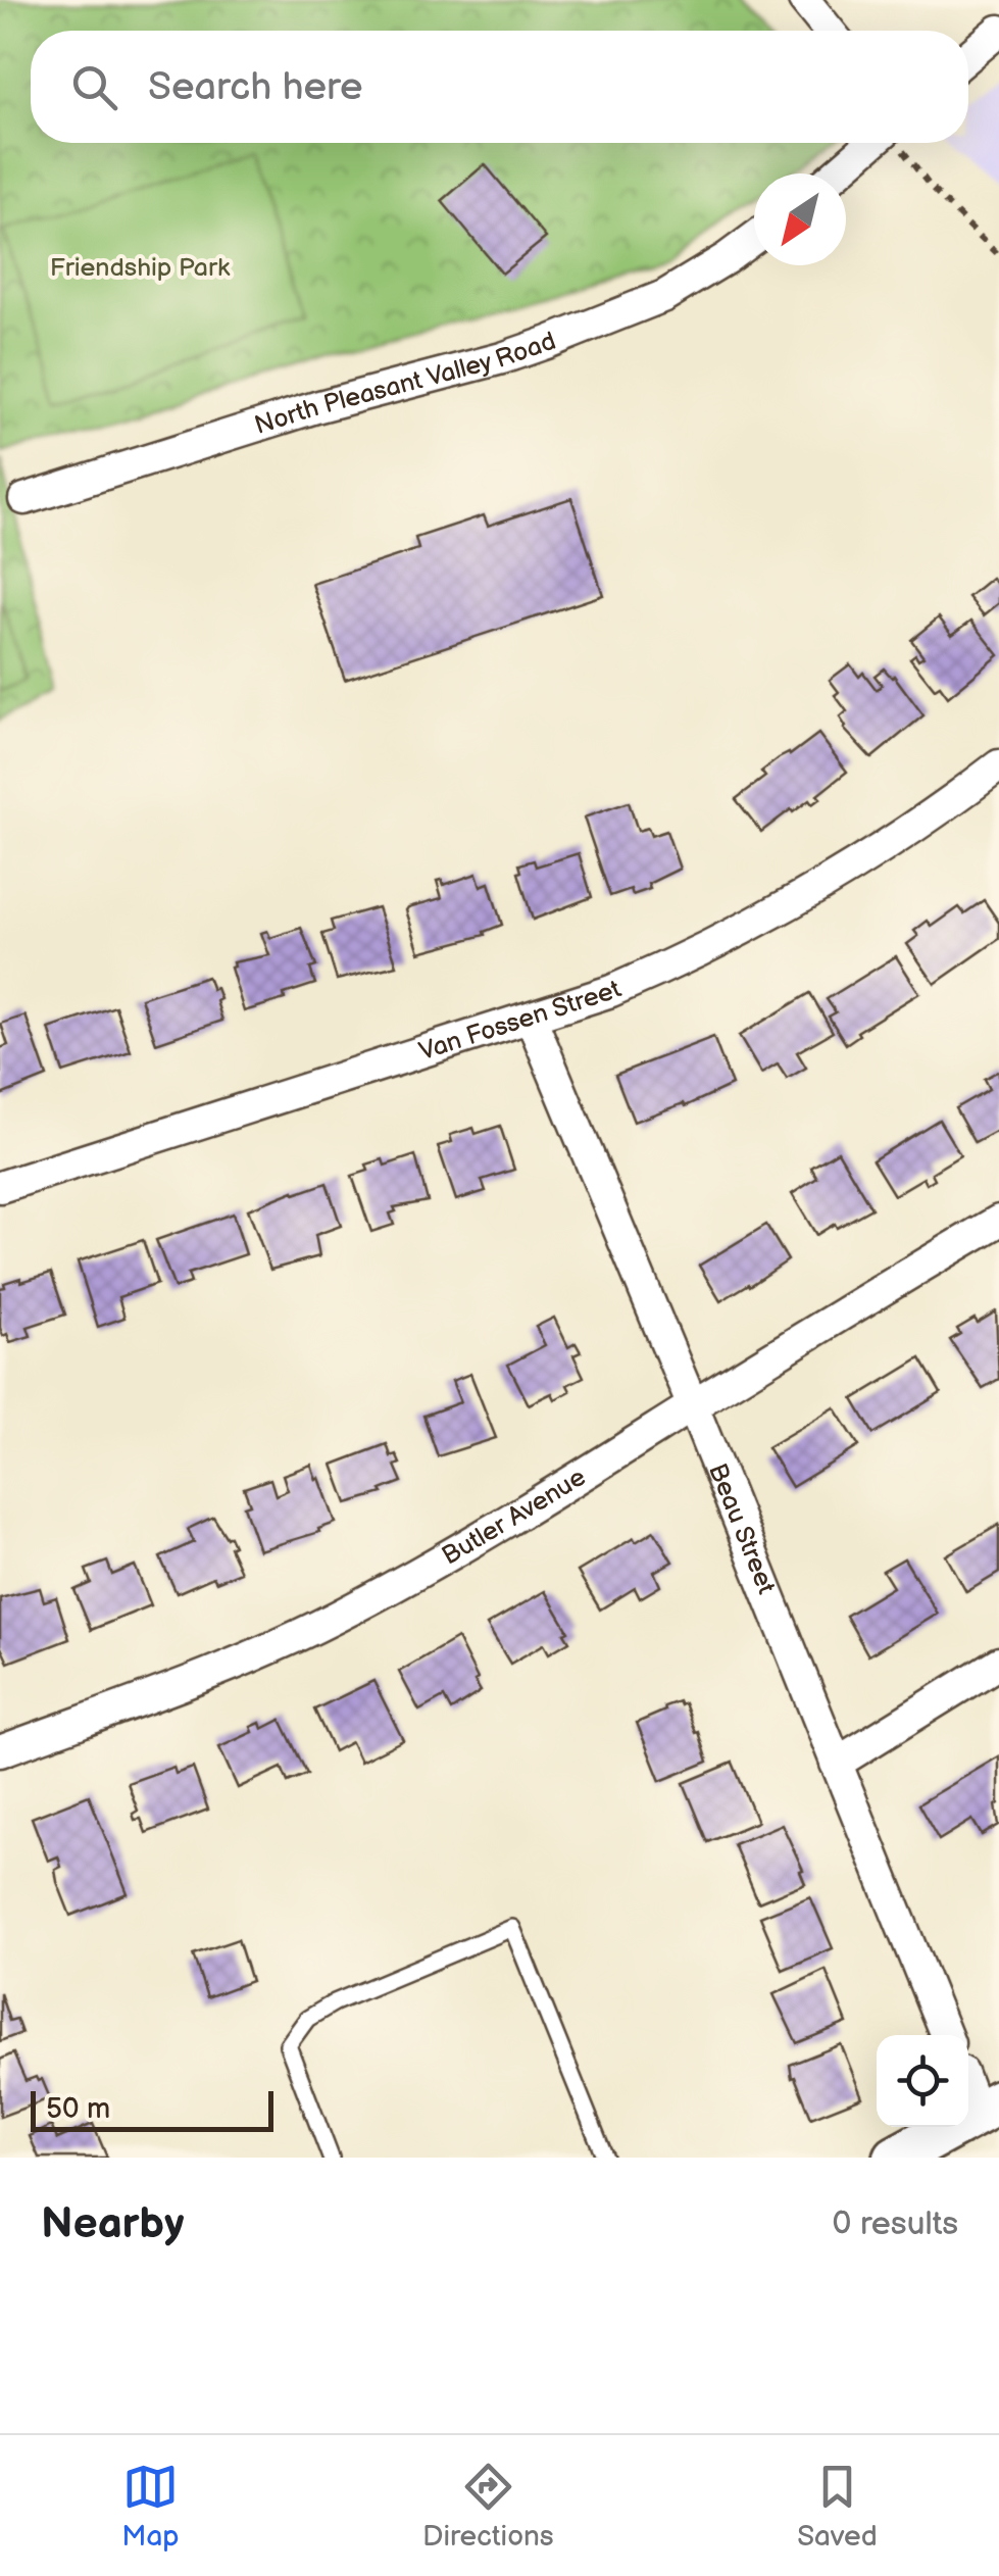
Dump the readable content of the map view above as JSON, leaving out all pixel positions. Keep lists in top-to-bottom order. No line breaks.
{"streets":{"street":["North Pleasant Valley Road","Van Fossen Street","Butler Avenue","Beau Street"]},"crossings":[["Van Fossen Street","Beau Street"],["Butler Avenue","Beau Street"]],"parks":["Friendship Park"],"scale_bar":"50 m","north":"bottom left","page":{"search":"Search here","scale":"50 m","heading":["Nearby","0 results"],"nav":["Map","Directions","Saved"]}}
